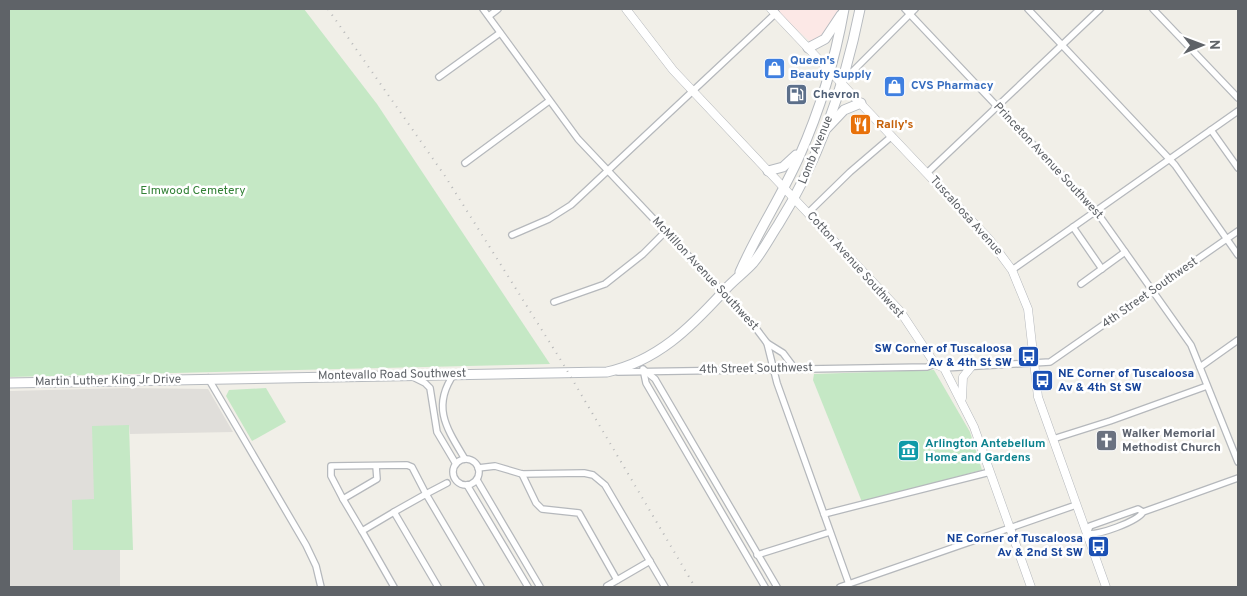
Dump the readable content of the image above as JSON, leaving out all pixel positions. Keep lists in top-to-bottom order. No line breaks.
{"streets":{"main road":["Lomb Avenue","Montevallo Road Southwest","Martin Luther King Jr Drive"],"street":["Princeton Avenue Southwest","Tuscaloosa Avenue","Cotton Avenue Southwest","McMillon Avenue Southwest","4th Street Southwest"]},"crossings":[["Lomb Avenue","Tuscaloosa Avenue"],["Lomb Avenue","Cotton Avenue Southwest"],["Lomb Avenue","McMillon Avenue Southwest"],["Lomb Avenue","4th Street Southwest"],["Lomb Avenue","Montevallo Road Southwest"],["Princeton Avenue Southwest","4th Street Southwest"],["Tuscaloosa Avenue","4th Street Southwest"],["Cotton Avenue Southwest","4th Street Southwest"],["McMillon Avenue Southwest","4th Street Southwest"],["Montevallo Road Southwest","Martin Luther King Jr Drive"]],"parks":["Elmwood Cemetery"],"places":{"shop":["Queen's Beauty Supply","CVS Pharmacy"],"fuel station":["Chevron"],"restaurant":["Rally's"],"bus stop":["SW Corner of Tuscaloosa Av & 4th St SW","NE Corner of Tuscaloosa Av & 4th St SW","NE Corner of Tuscaloosa Av & 2nd St SW"],"church":["Walker Memorial Methodist Church"],"museum":["Arlington Antebellum Home and Gardens"]},"north":"right"}
